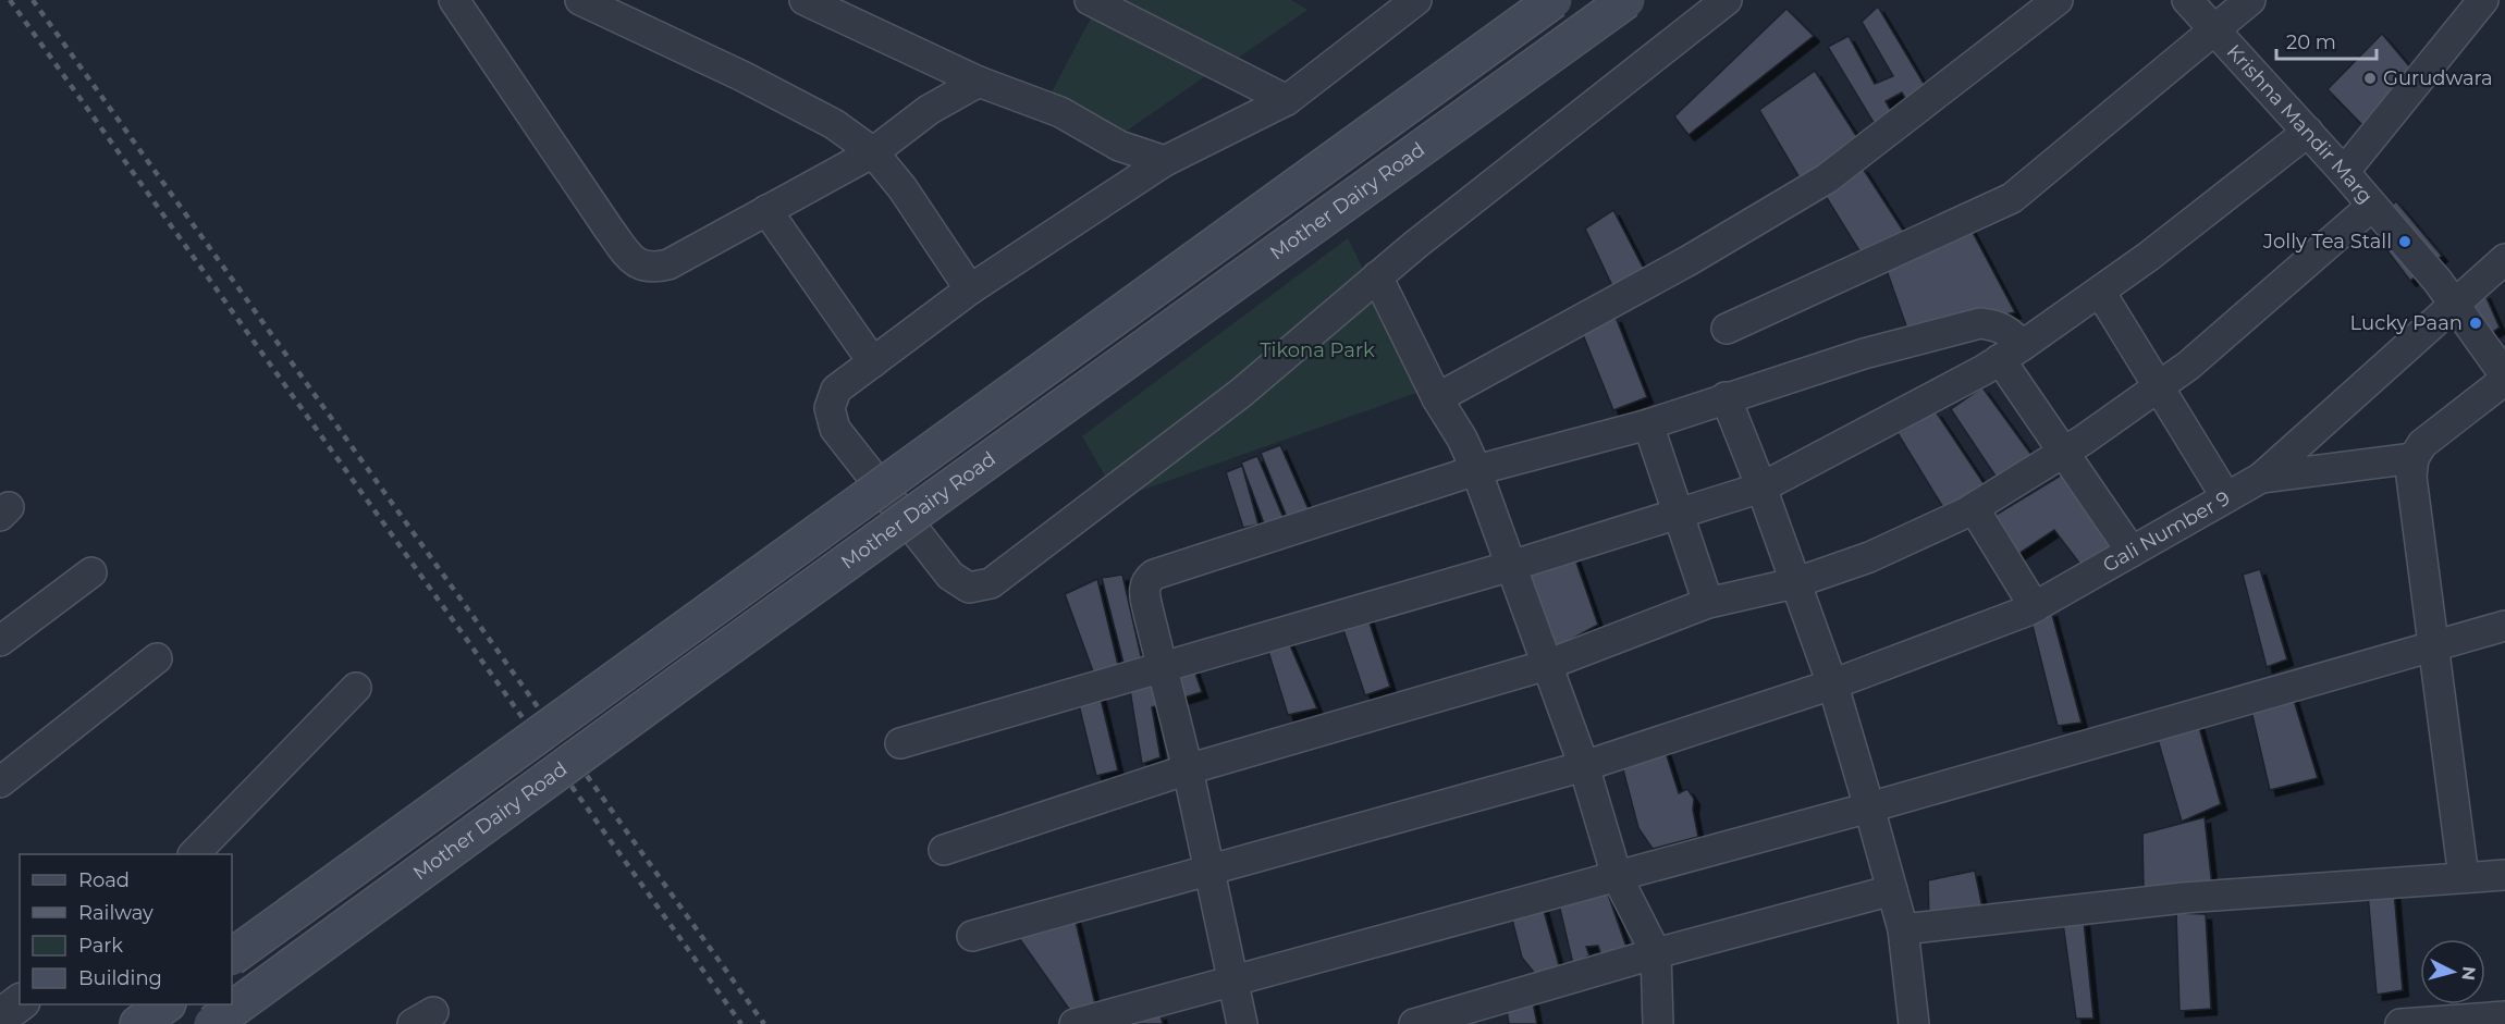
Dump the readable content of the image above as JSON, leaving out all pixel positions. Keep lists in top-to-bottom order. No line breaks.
{"streets":{"main road":["Mother Dairy Road"],"street":["Krishna Mandir Marg","Gali Number 9"]},"crossings":[["Krishna Mandir Marg","Gali Number 9"]],"parks":["Tikona Park"],"places":["Gurudwara","Jolly Tea Stall","Lucky Paan"],"legend":["Road","Railway","Park","Building"],"scale_bar":"20 m","north":"right"}
